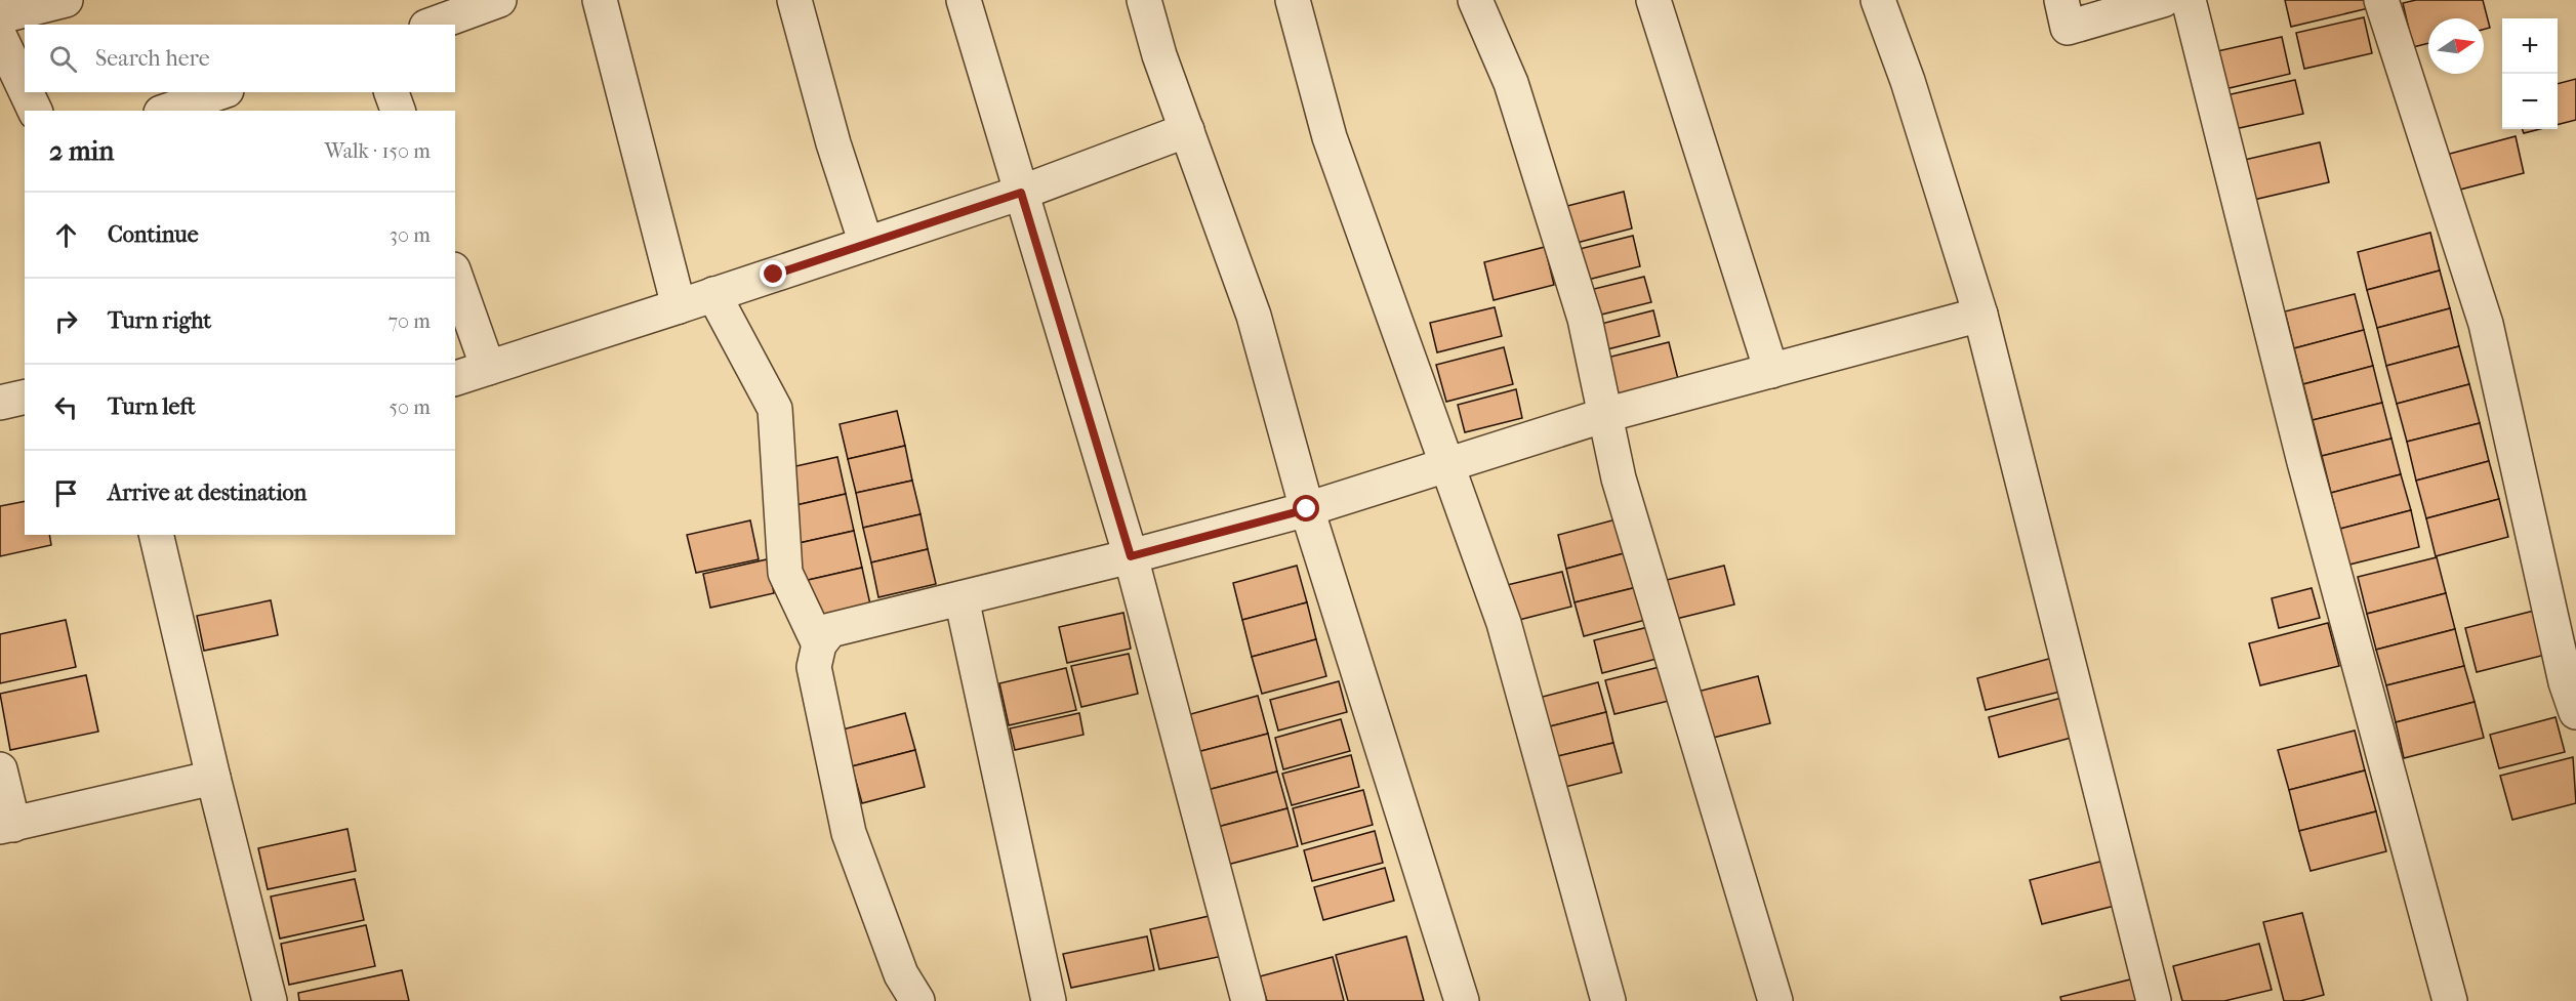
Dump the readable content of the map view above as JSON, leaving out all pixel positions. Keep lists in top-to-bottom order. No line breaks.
{"north":"right","page":{"map_buttons":["+","−"],"search":"Search here","heading":["2 min","Walk · 150 m"],"list":[["Continue","30 m"],["Turn right","70 m"],["Turn left","50 m"],"Arrive at destination"]}}
